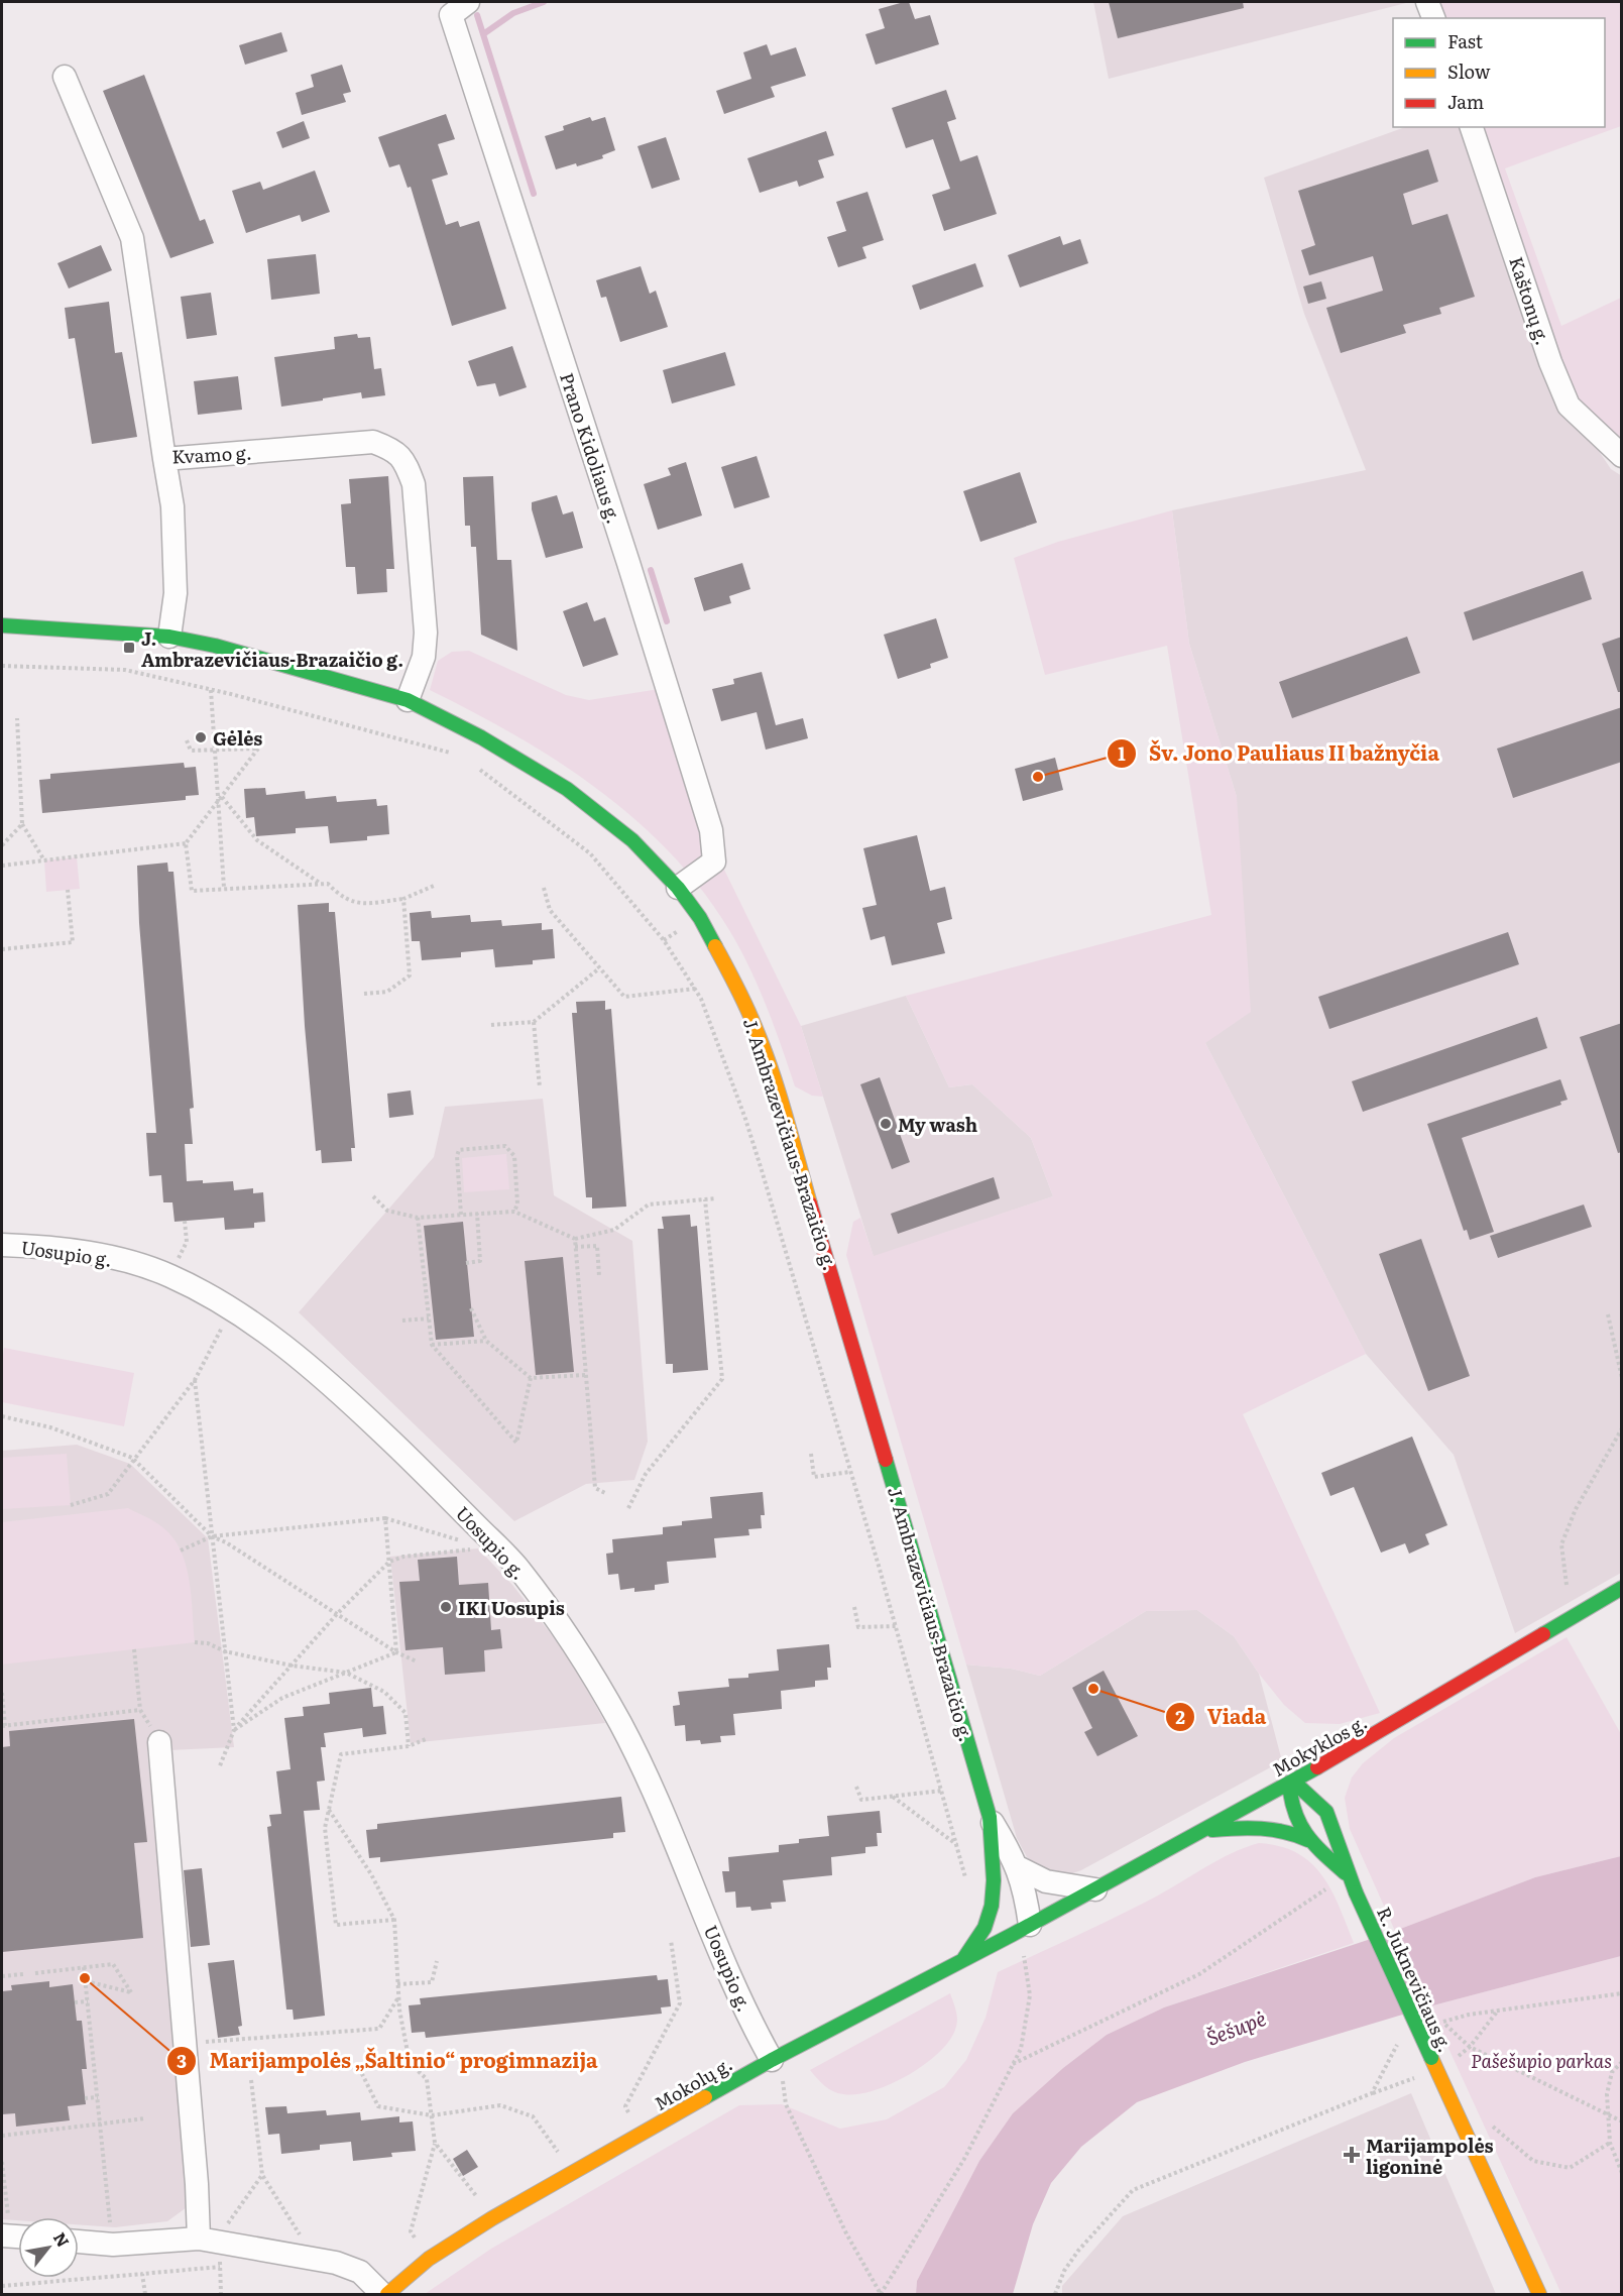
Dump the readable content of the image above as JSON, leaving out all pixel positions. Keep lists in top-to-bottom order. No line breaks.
{"streets":{"street":["Kaštonų g.","Prano Kidoliaus g.","Kvamo g.","J. Ambrazevičiaus-Brazaičio g.","Uosupio g.","Mokyklos g.","R. Juknevičiaus g.","Mokolų g."]},"crossings":[["Prano Kidoliaus g.","J. Ambrazevičiaus-Brazaičio g."],["Kvamo g.","J. Ambrazevičiaus-Brazaičio g."],["J. Ambrazevičiaus-Brazaičio g.","Mokyklos g."],["J. Ambrazevičiaus-Brazaičio g.","Mokolų g."],["Uosupio g.","Mokolų g."],["Mokyklos g.","R. Juknevičiaus g."],["Mokyklos g.","Mokolų g."]],"water":["Šešupė"],"parks":["Pašešupio parkas"],"places":{"transit":["J. Ambrazevičiaus-Brazaičio g."],"other":["Gėlės","Šv. Jono Pauliaus II bažnyčia","My wash","IKI Uosupis","Viada","Marijampolės „Šaltinio“ progimnazija"],"health":["Marijampolės ligoninė"]},"legend":["Fast","Slow","Jam"],"north":"top right"}
